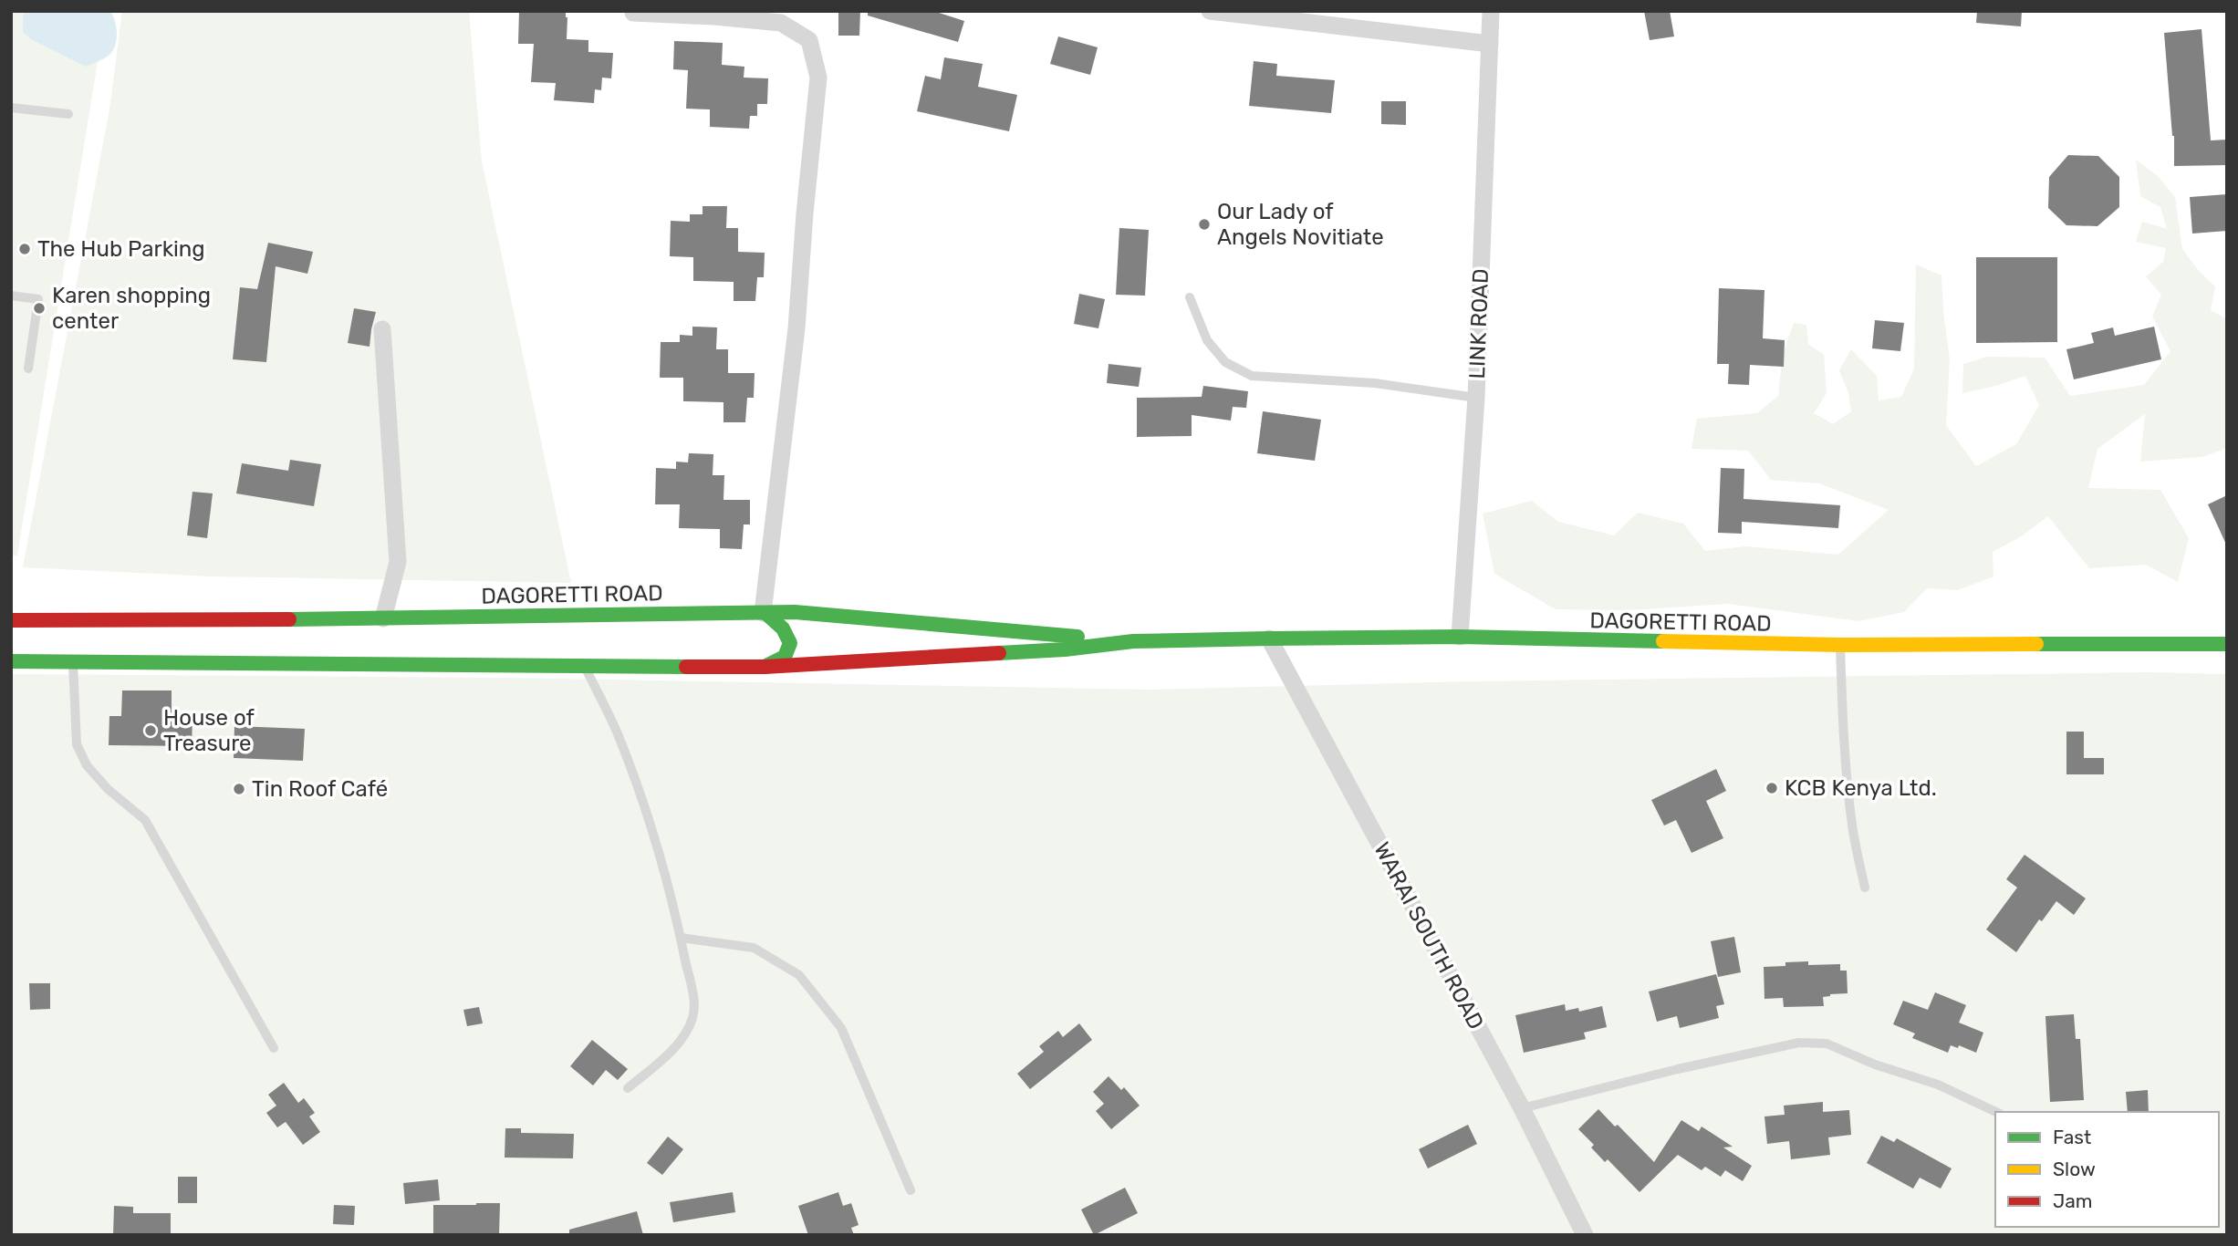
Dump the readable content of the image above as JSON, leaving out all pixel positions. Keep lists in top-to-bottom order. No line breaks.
{"streets":{"main road":["DAGORETTI ROAD"],"street":["LINK ROAD","WARAI SOUTH ROAD"]},"crossings":[["LINK ROAD","DAGORETTI ROAD"],["DAGORETTI ROAD","WARAI SOUTH ROAD"]],"places":["Our Lady of Angels Novitiate","The Hub Parking","Karen shopping center","House of Treasure","KCB Kenya Ltd.","Tin Roof Café"],"legend":["Fast","Slow","Jam"]}
